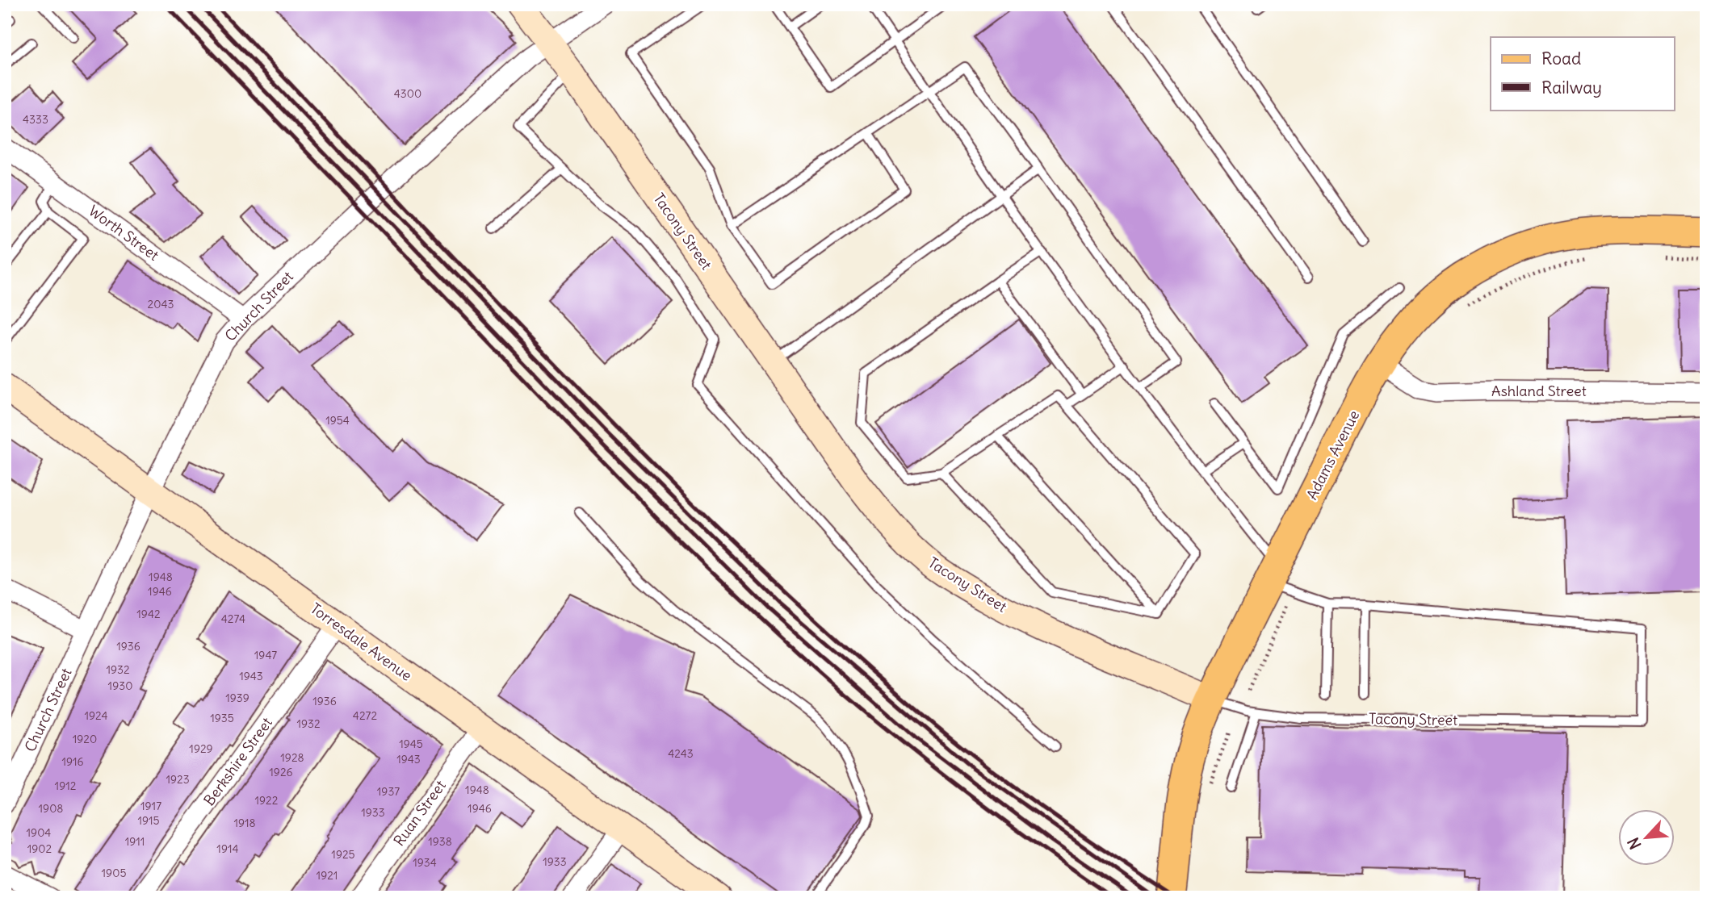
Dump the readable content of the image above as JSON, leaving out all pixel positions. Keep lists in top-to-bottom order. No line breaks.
{"streets":{"main road":["Tacony Street","Adams Avenue","Torresdale Avenue"],"street":["Worth Street","Church Street","Ashland Street","Berkshire Street","Ruan Street"]},"crossings":[["Tacony Street","Church Street"],["Tacony Street","Adams Avenue"],["Worth Street","Church Street"],["Church Street","Torresdale Avenue"],["Ashland Street","Adams Avenue"],["Torresdale Avenue","Berkshire Street"],["Torresdale Avenue","Ruan Street"]],"house_numbers":["4300","4333","2043","1954","1948","1946","1942","4274","1936","1947","1932","1943","1930","1939","1936","1924","4272","1935","1932","1920","1945","1929","4243","1928","1943","1916","1926","1923","1912","1948","1937","1922","1917","1908","1946","1933","1915","1918","1904","1911","1938","1902","1914","1925","1933","1934","1905","1921"],"legend":["Road","Railway"],"north":"bottom left"}
